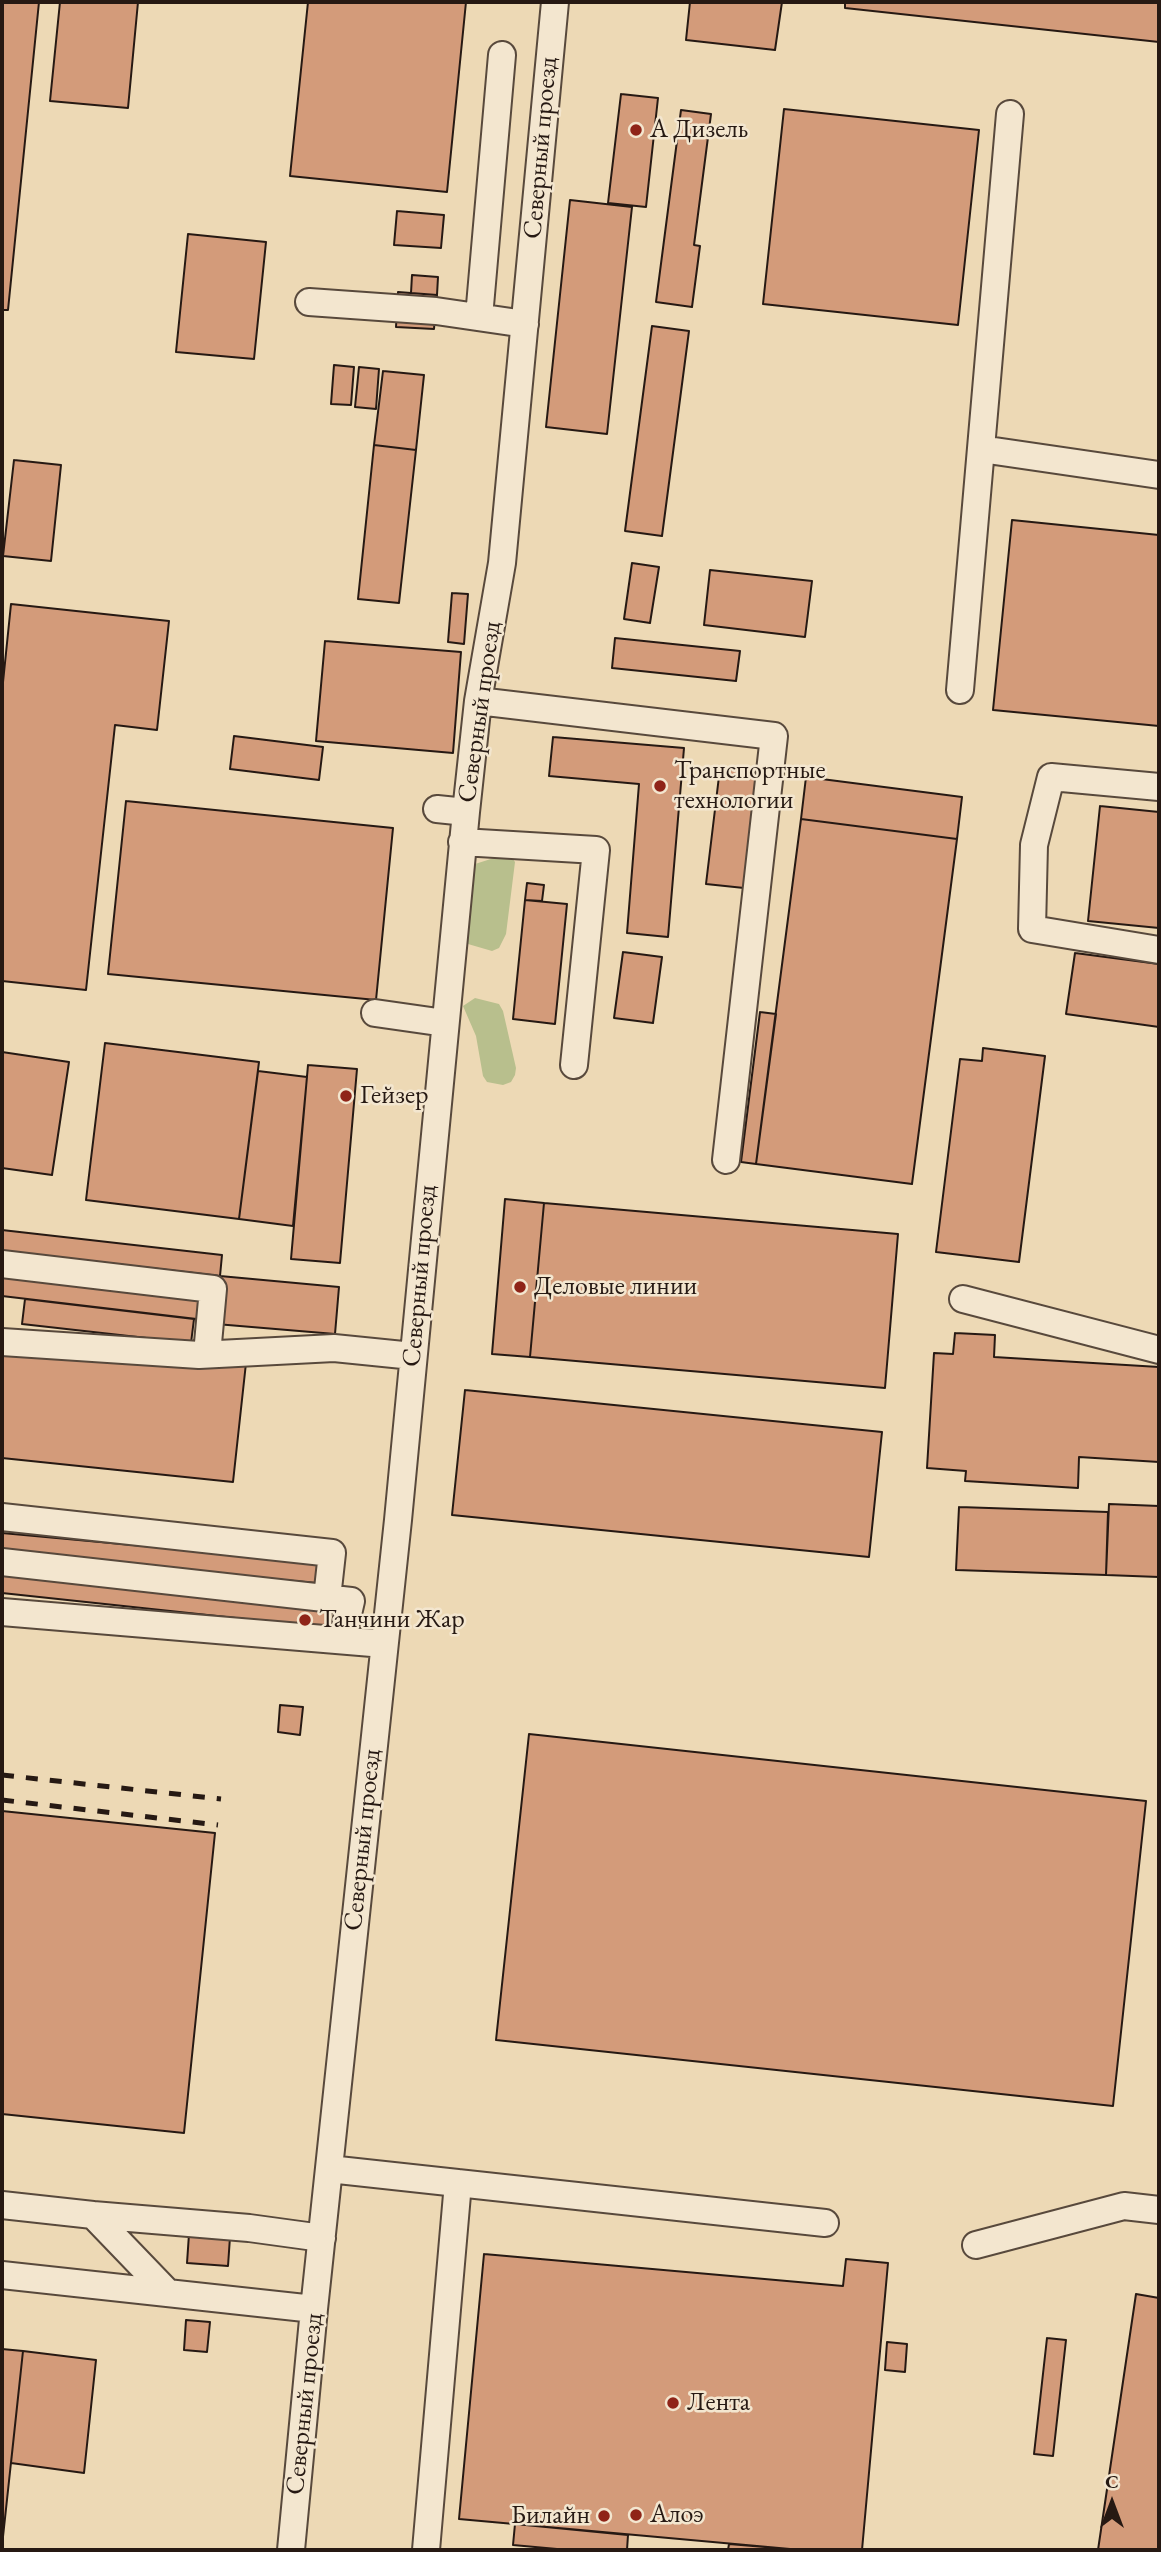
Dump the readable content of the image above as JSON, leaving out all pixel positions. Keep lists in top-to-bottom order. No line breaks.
{"streets":{"street":["Северный проезд"]},"places":["А Дизель","Транспортные технологии","Гейзер","Деловые линии","Танчини Жар","Лента","Алоэ","Билайн"],"north":"top"}
